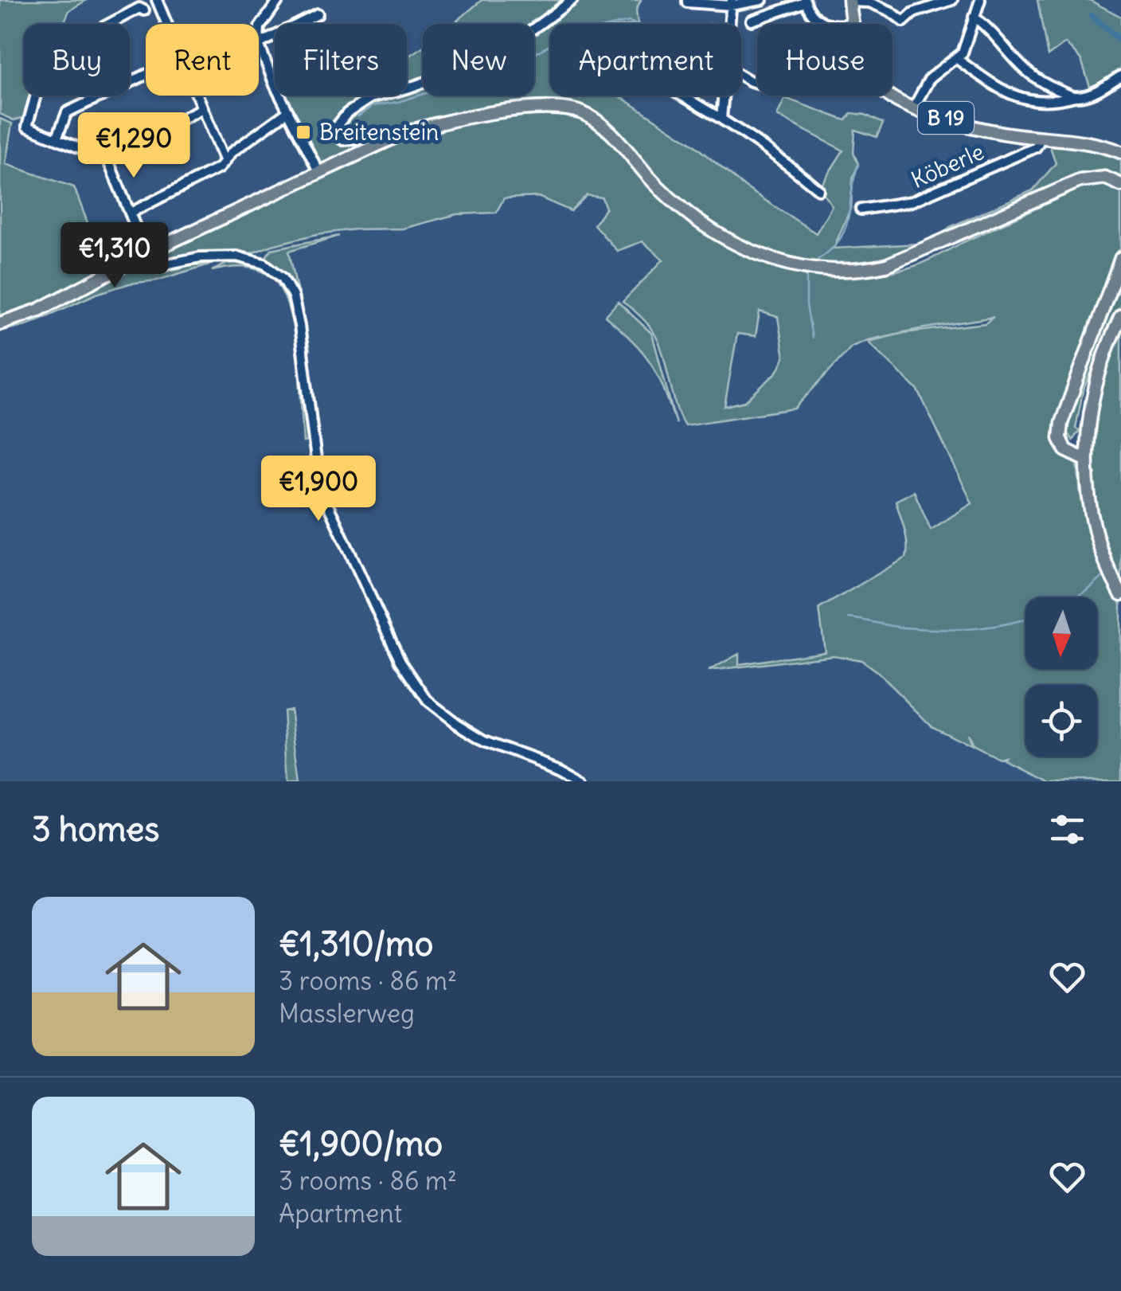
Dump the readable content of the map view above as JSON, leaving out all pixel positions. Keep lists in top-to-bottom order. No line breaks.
{"streets":{"main road":["B 19"],"street":["Köberle"]},"crossings":[["B 19","Köberle"]],"places":{"transit":["Breitenstein"]},"north":"bottom","page":{"chip":["Buy","Rent","Filters","New","Apartment","House"],"price":["€1,290","€1,310","€1,900"],"heading":"3 homes","list":[{"name":"€1,310/mo","note":"3 rooms · 86 m² · Masslerweg"},{"name":"€1,900/mo","note":"3 rooms · 86 m² · Apartment"}]}}
